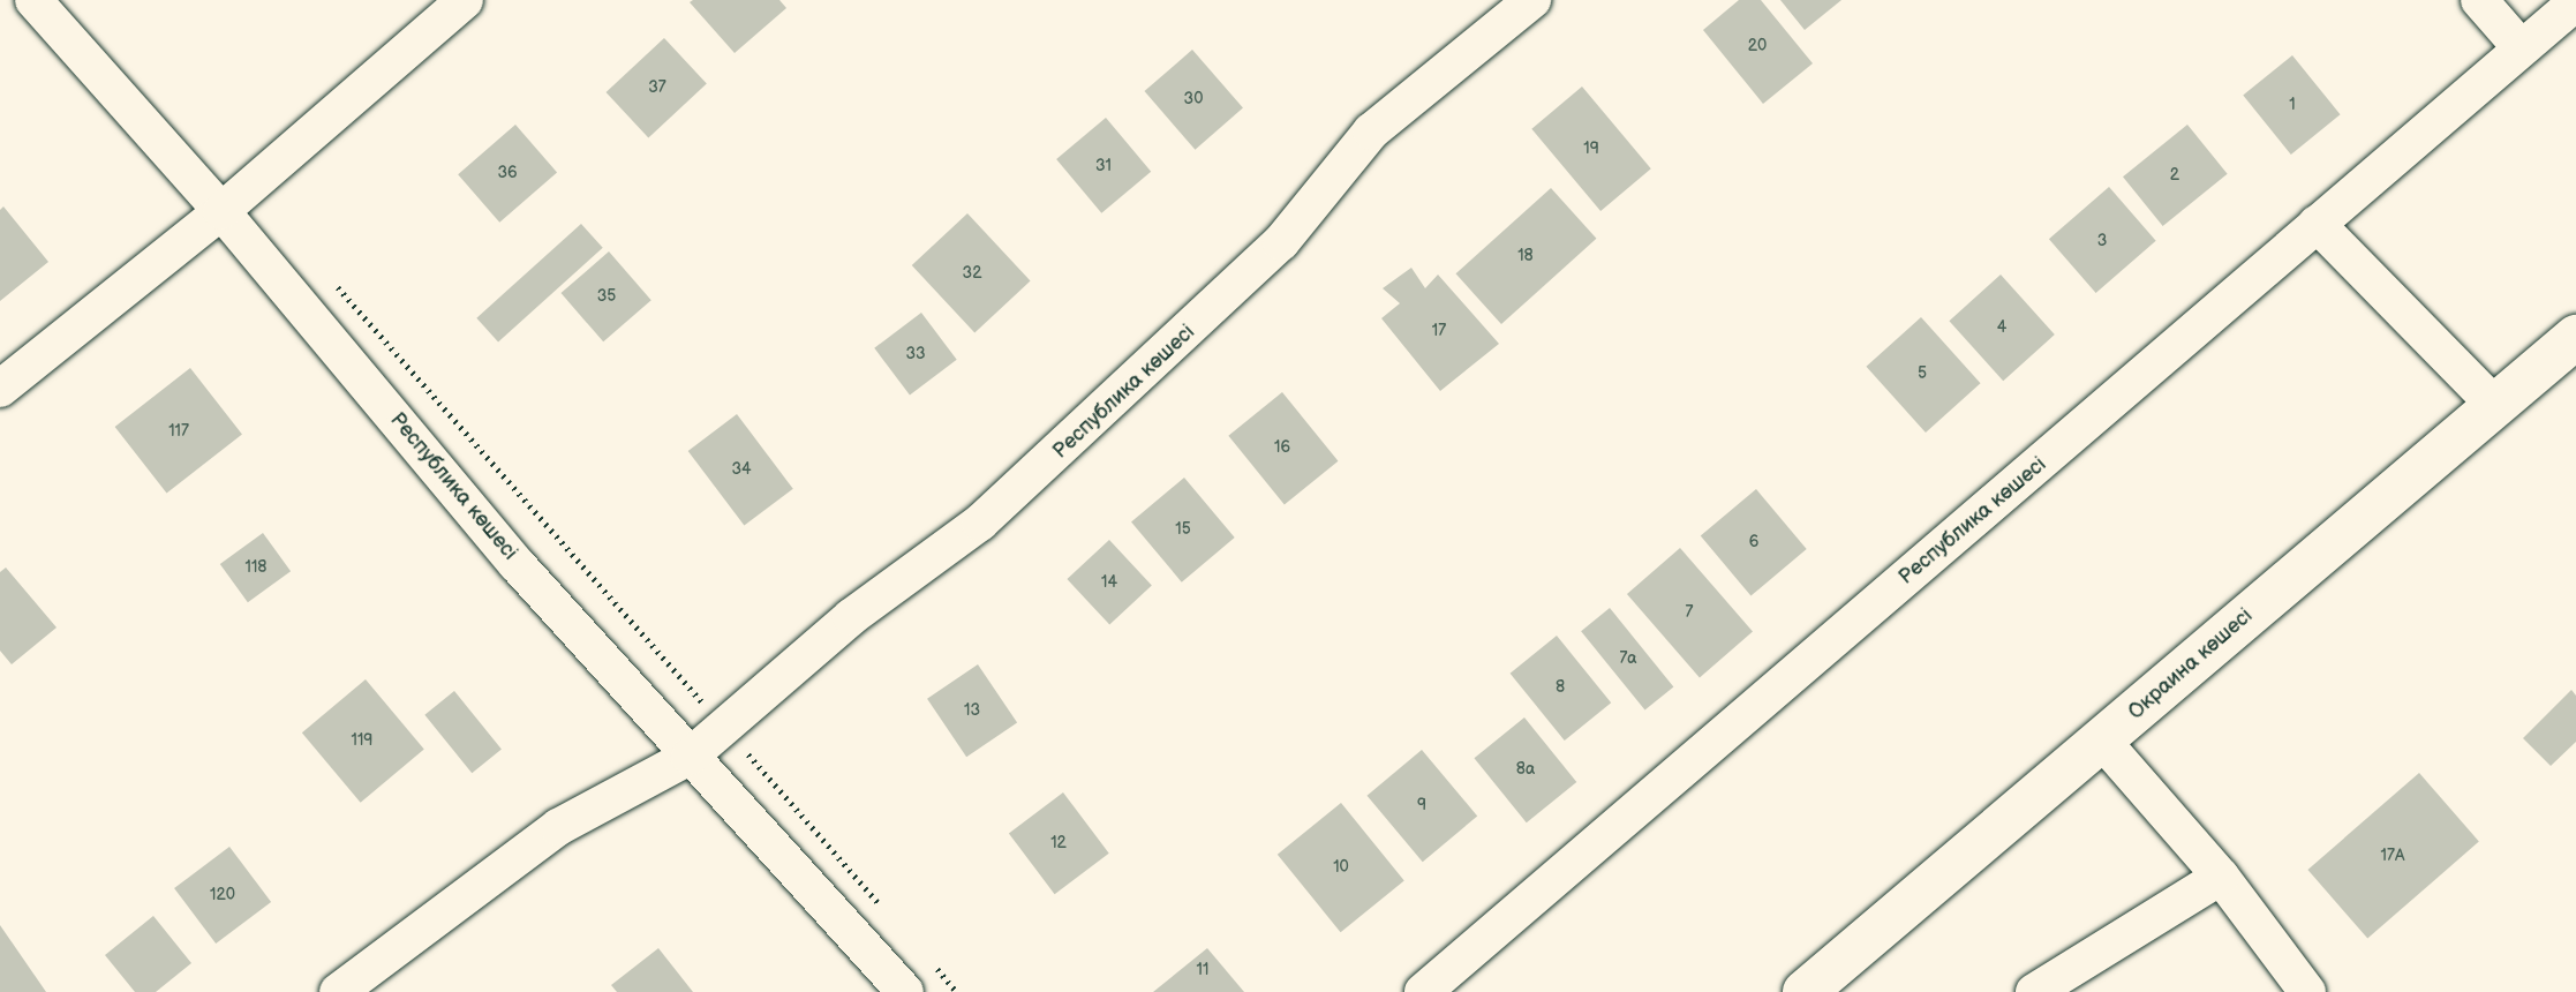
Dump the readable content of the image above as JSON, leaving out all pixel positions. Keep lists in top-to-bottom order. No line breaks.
{"streets":{"main road":["Окраина көшесі"],"street":["Республика көшесі"]},"house_numbers":["20","37","30","1","19","31","36","2","3","18","32","35","4","17","33","5","117","16","34","15","6","118","14","7","7а","8","13","119","8а","9","12","17А","10","120","11"]}
